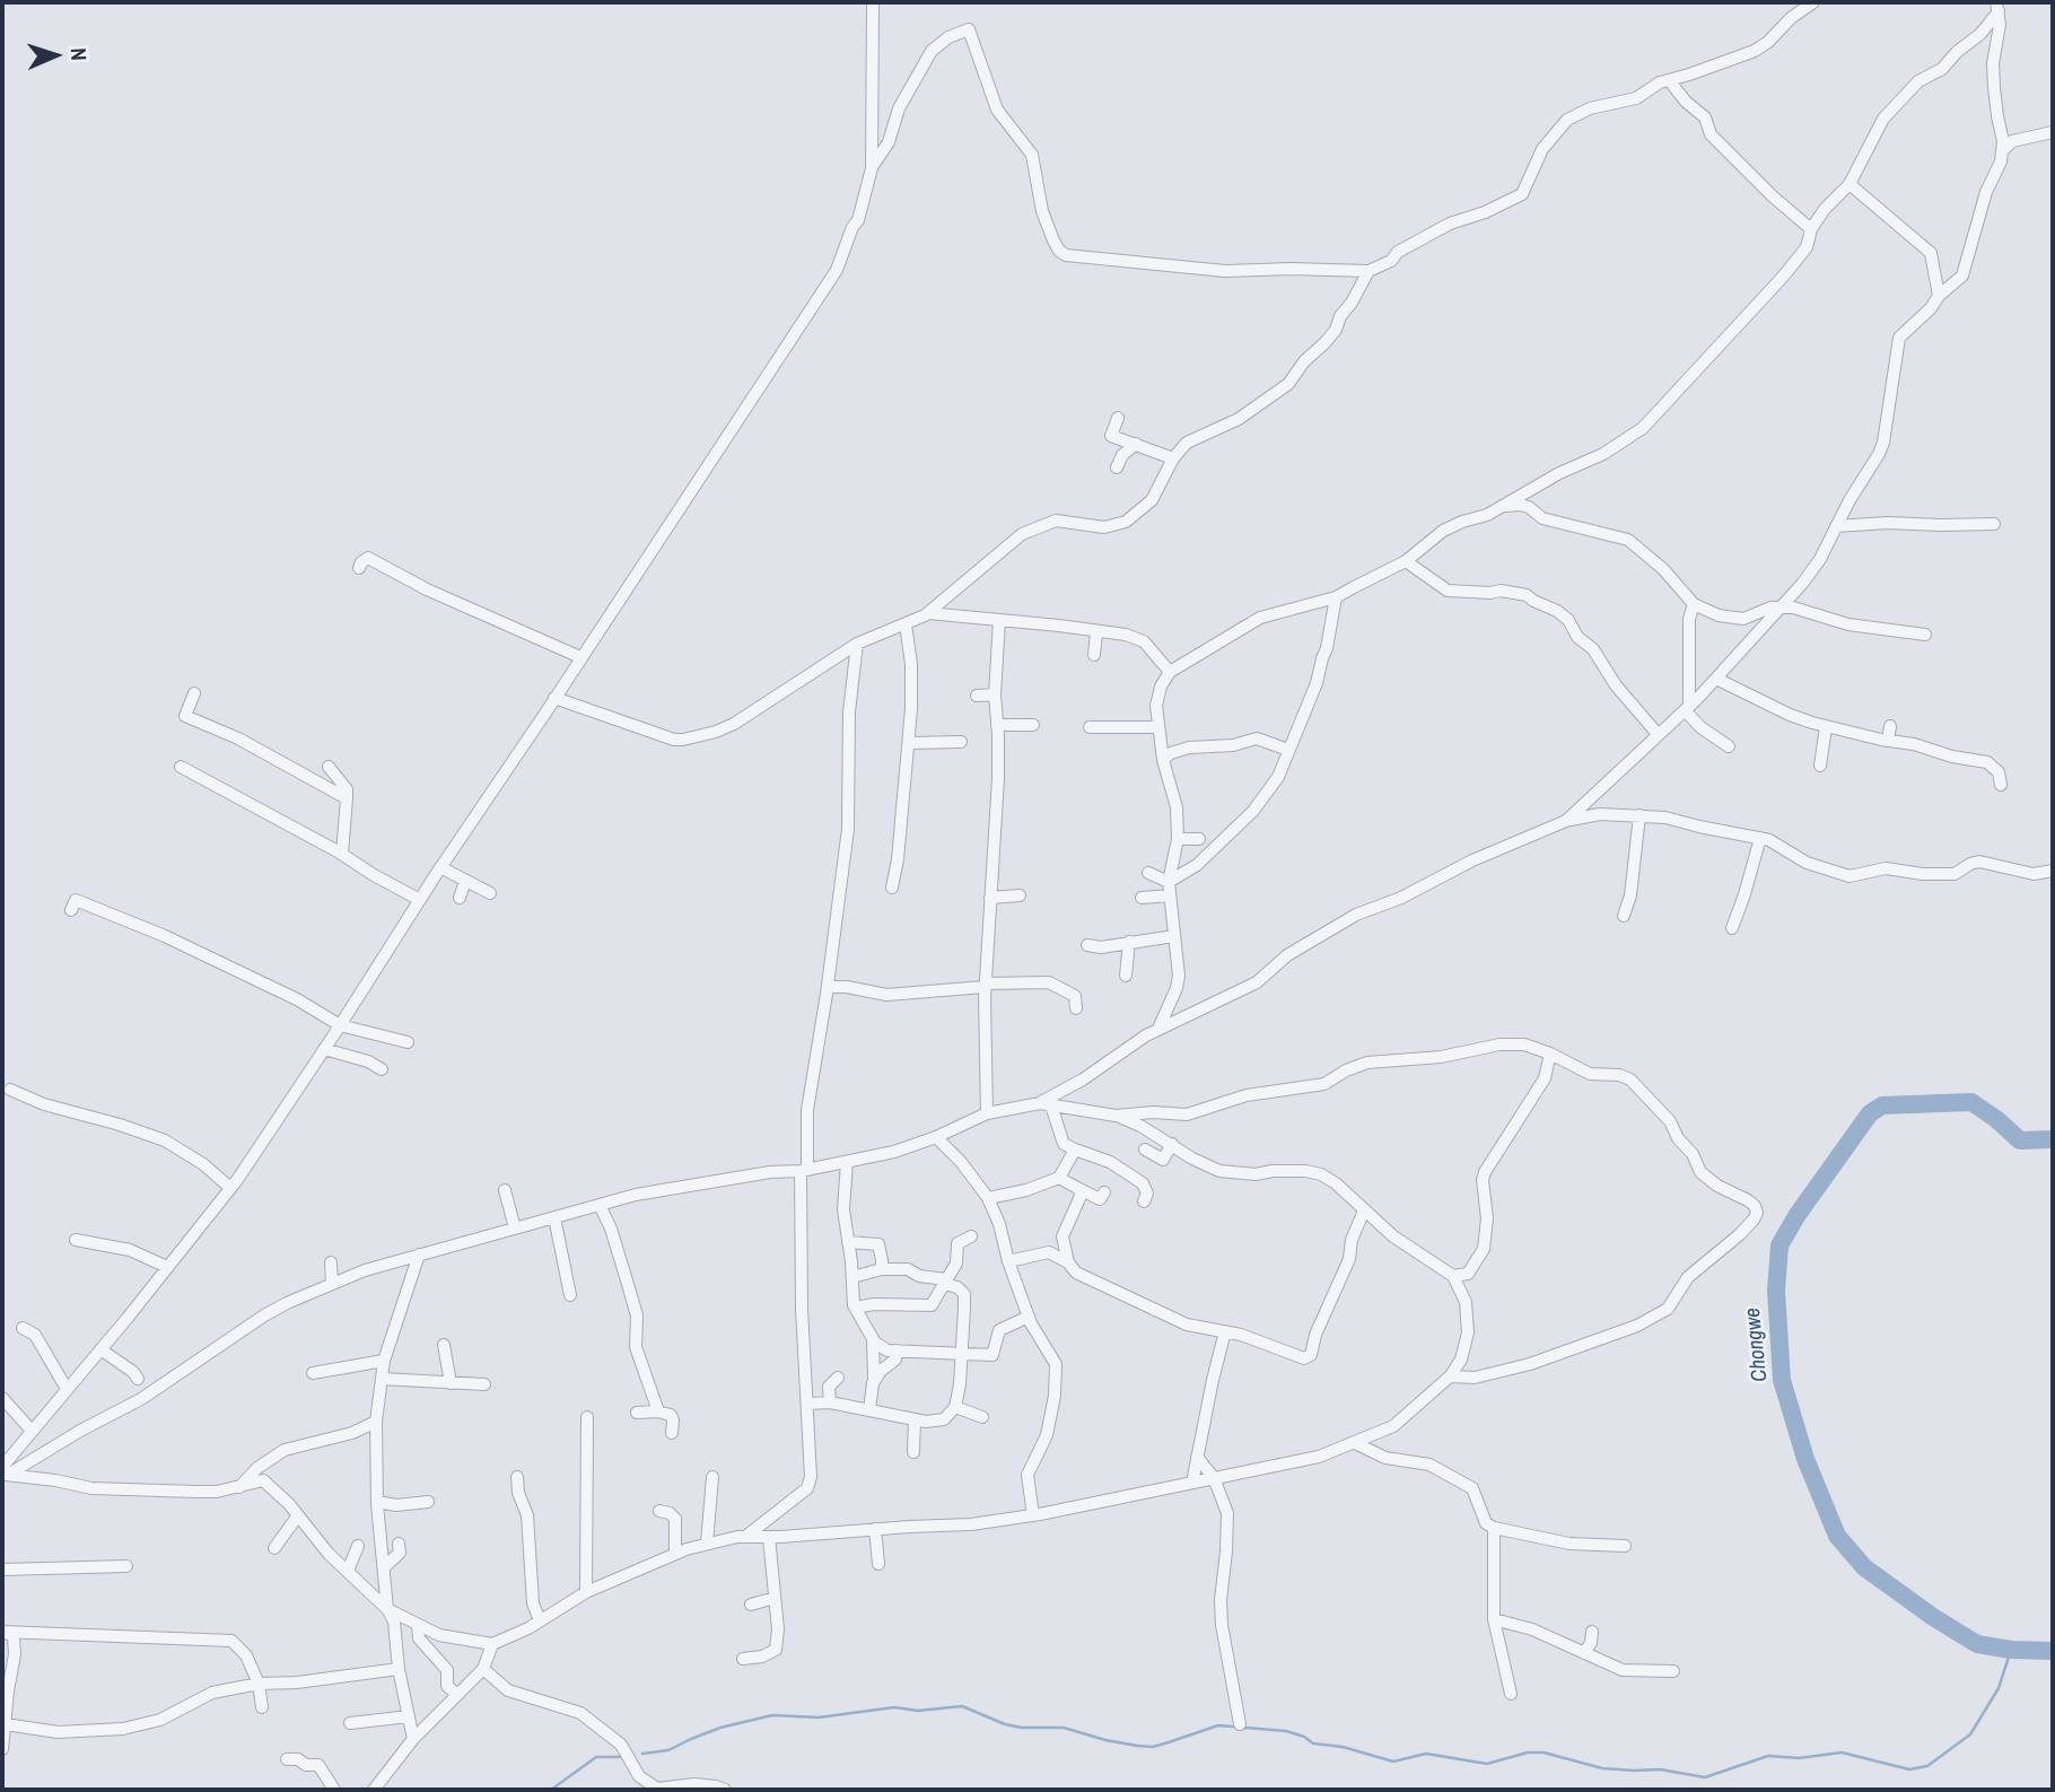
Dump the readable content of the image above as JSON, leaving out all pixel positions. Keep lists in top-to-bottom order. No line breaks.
{"water":["Chongwe"],"north":"right"}
